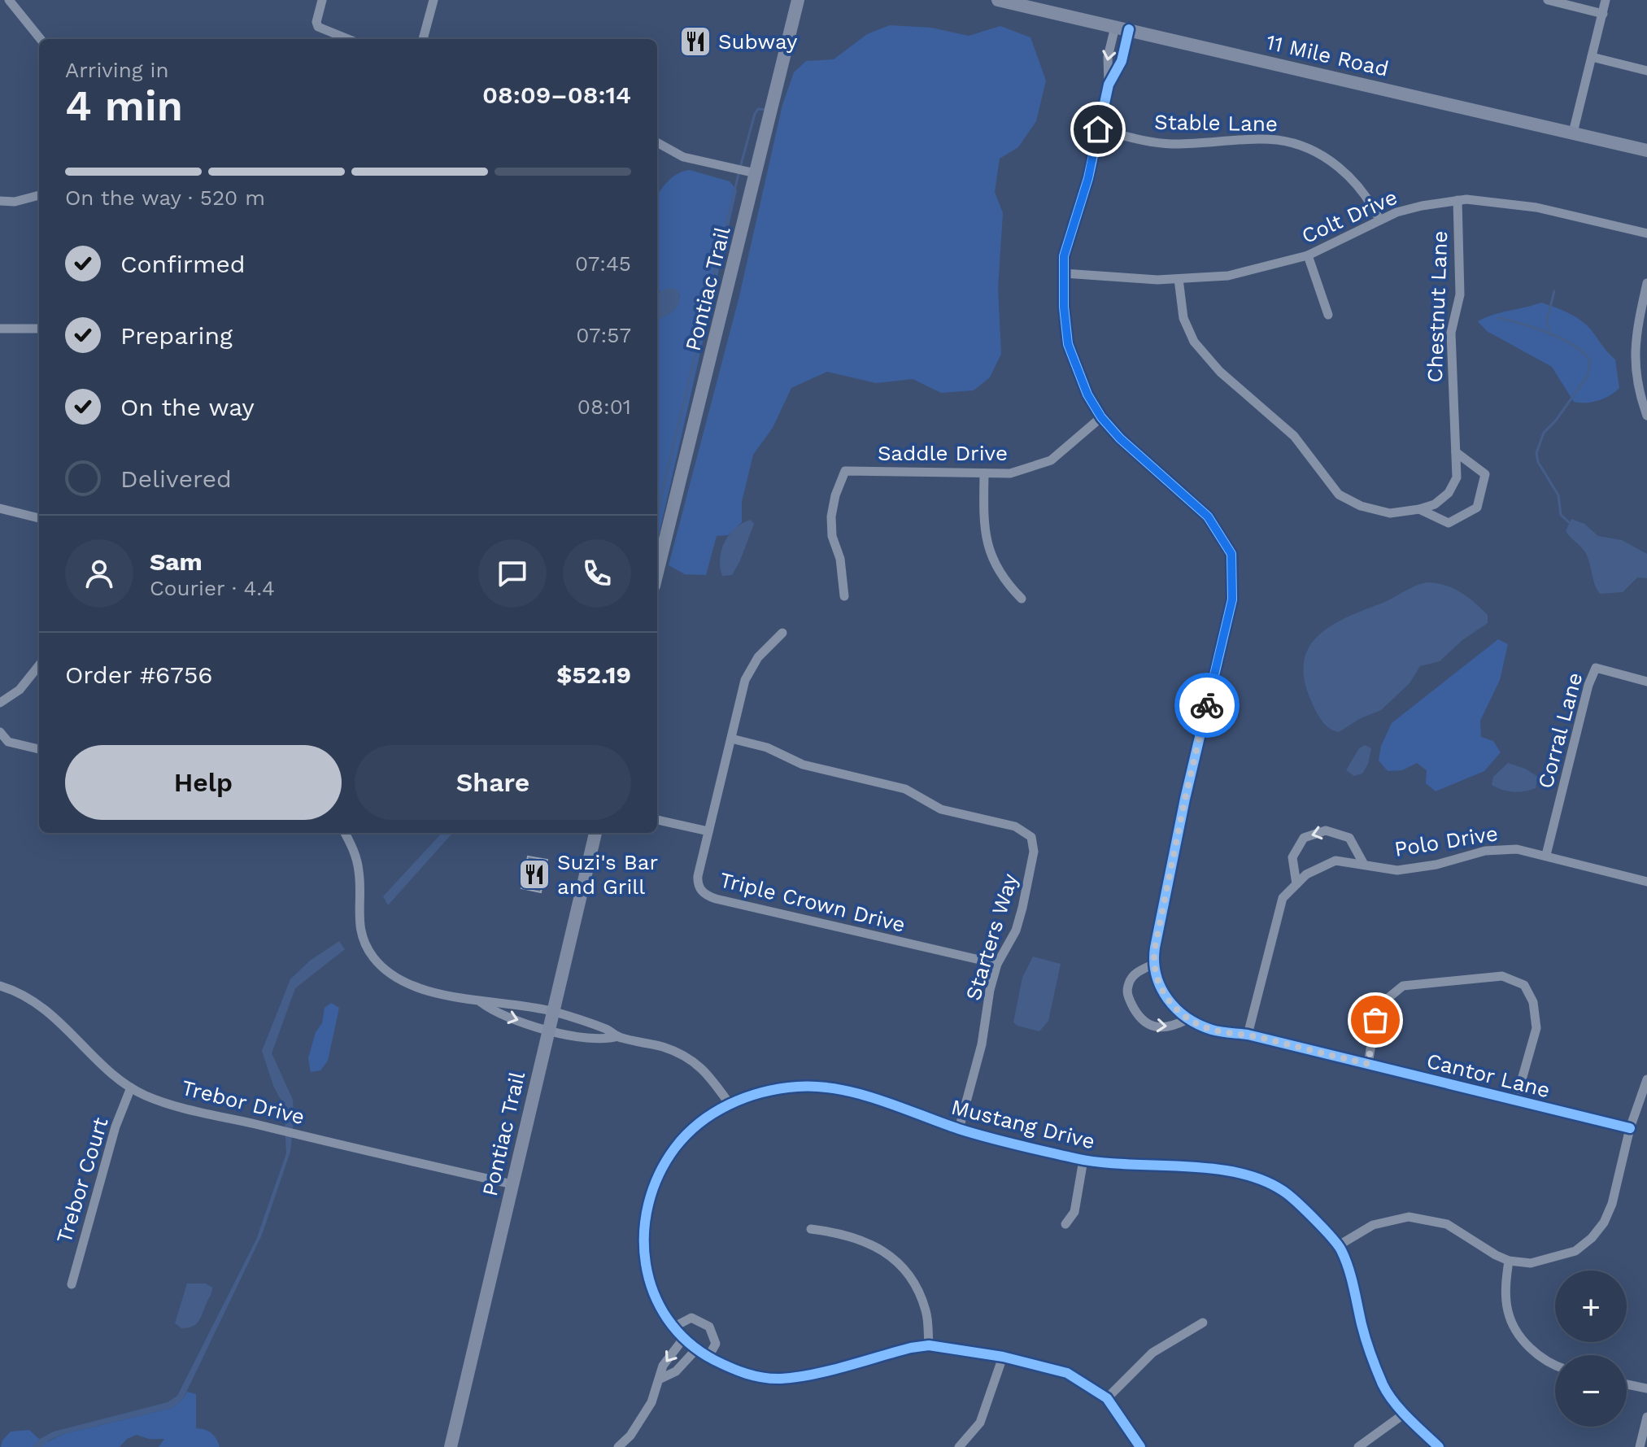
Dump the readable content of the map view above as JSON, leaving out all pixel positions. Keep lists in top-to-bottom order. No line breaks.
{"streets":{"main road":["11 Mile Road","Pontiac Trail"],"street":["Stable Lane","Colt Drive","Chestnut Lane","Saddle Drive","Corral Lane","Polo Drive","Triple Crown Drive","Starters Way","Cantor Lane","Trebor Drive","Mustang Drive","Trebor Court"]},"crossings":[["Stable Lane","Colt Drive"],["Colt Drive","Chestnut Lane"],["Pontiac Trail","Trebor Drive"],["Corral Lane","Polo Drive"],["Polo Drive","Cantor Lane"],["Triple Crown Drive","Starters Way"],["Starters Way","Mustang Drive"],["Trebor Drive","Trebor Court"]],"places":{"restaurant":["Subway","Suzi's Bar and Grill"]},"page":{"heading":["4 min","Arriving in","08:09–08:14"],"panel":["Sam","Courier · 4.4","Order #6756","$52.19"],"bar":"On the way · 520 m","list":[["Confirmed","07:45"],["Preparing","07:57"],["On the way","08:01"],"Delivered"],"buttons":["Help","Share"],"map_buttons":["+","−"]}}
